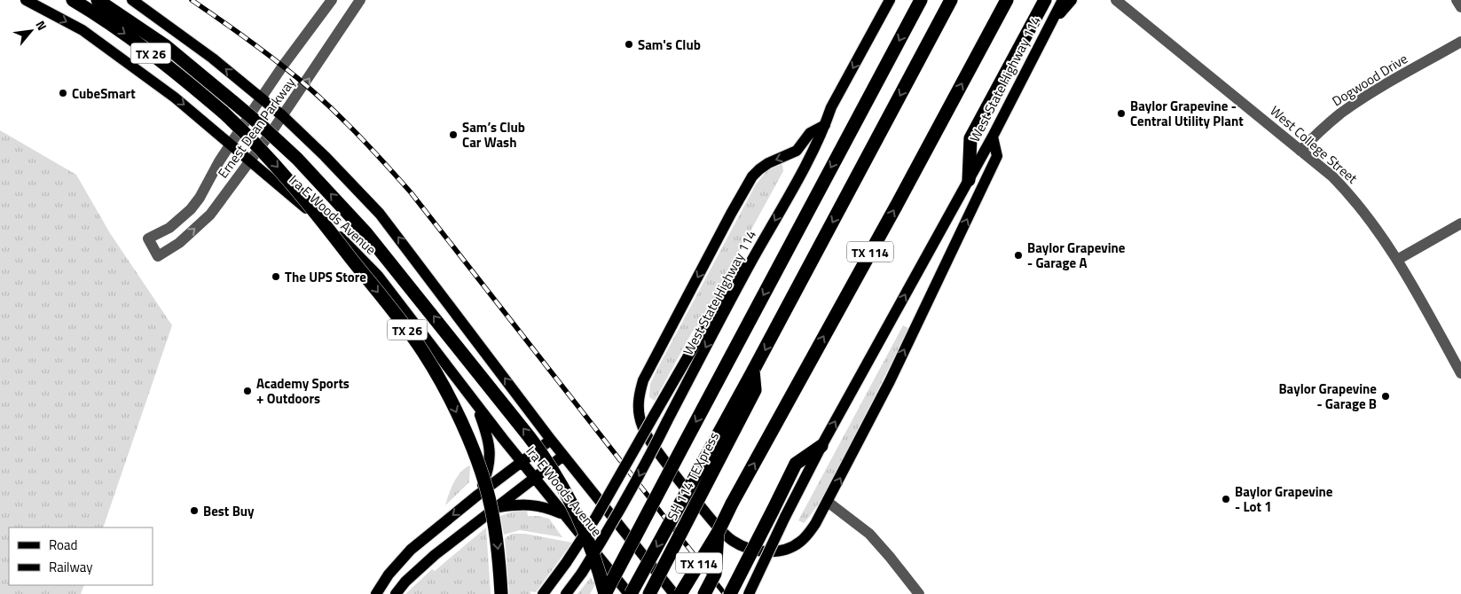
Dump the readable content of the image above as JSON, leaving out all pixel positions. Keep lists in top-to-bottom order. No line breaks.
{"streets":{"highway":["TX 26","TX 114","SH 114 TEXpress"],"main road":["West State Highway 114","Ira E Woods Avenue"],"street":["Dogwood Drive","Ernest Dean Parkway","West College Street"]},"crossings":[["Dogwood Drive","West College Street"],["Ernest Dean Parkway","Ira E Woods Avenue"],["Ira E Woods Avenue","TX 114"],["TX 114","SH 114 TEXpress"]],"places":["Sam's Club","CubeSmart","Baylor Grapevine - Central Utility Plant","Sam’s Club Car Wash","Baylor Grapevine - Garage A","The UPS Store","Academy Sports + Outdoors","Baylor Grapevine - Garage B","Baylor Grapevine - Lot 1","Best Buy"],"legend":["Road","Railway"],"north":"top right"}
